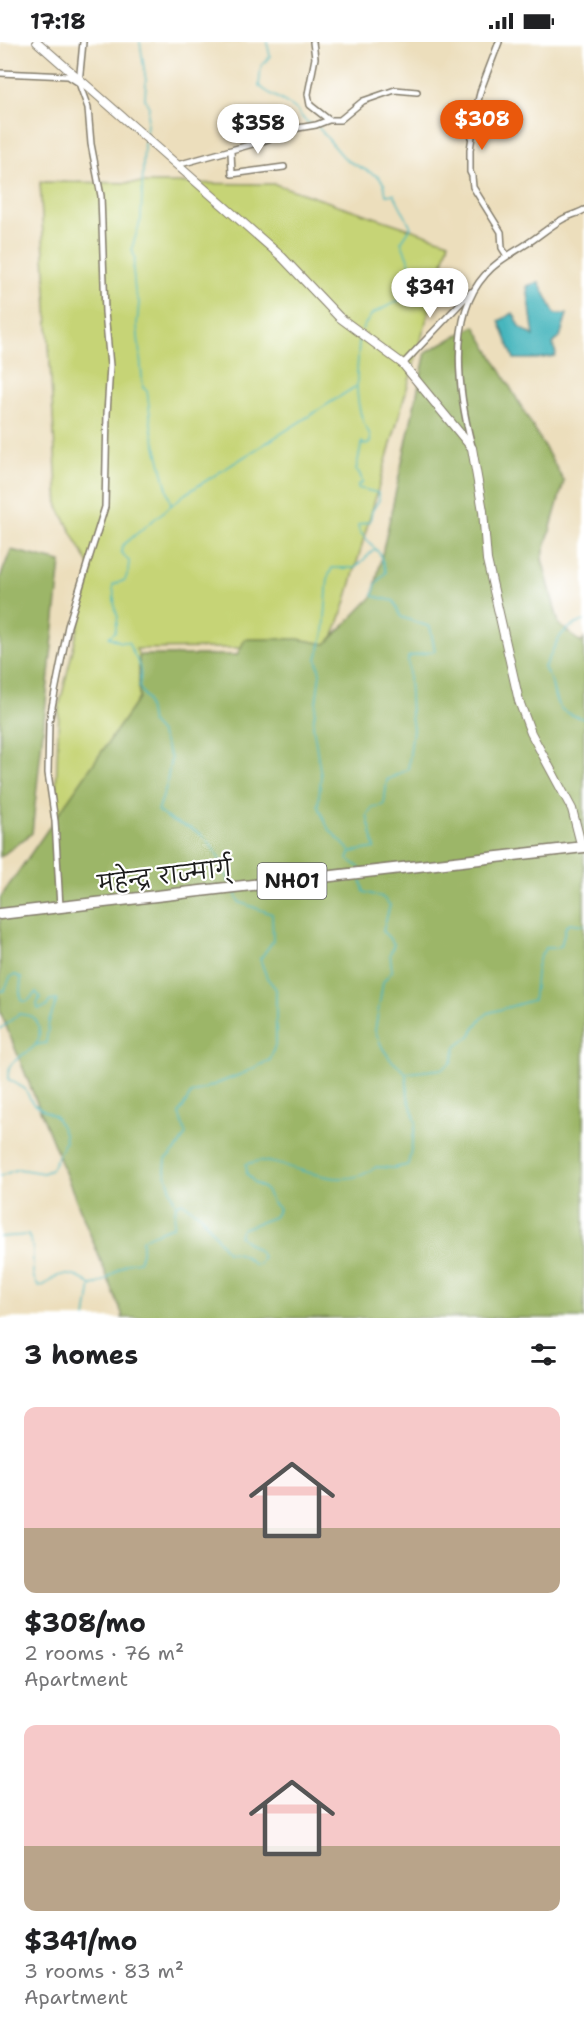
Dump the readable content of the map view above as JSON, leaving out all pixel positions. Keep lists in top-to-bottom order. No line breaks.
{"streets":{"highway":["महेन्द्र राज्मार्ग्","NH01"]},"page":{"status":"17:18","price":["$308","$358","$341"],"heading":"3 homes","list":[{"name":"$308/mo","note":"2 rooms · 76 m² · Apartment"},{"name":"$341/mo","note":"3 rooms · 83 m² · Apartment"}]}}
